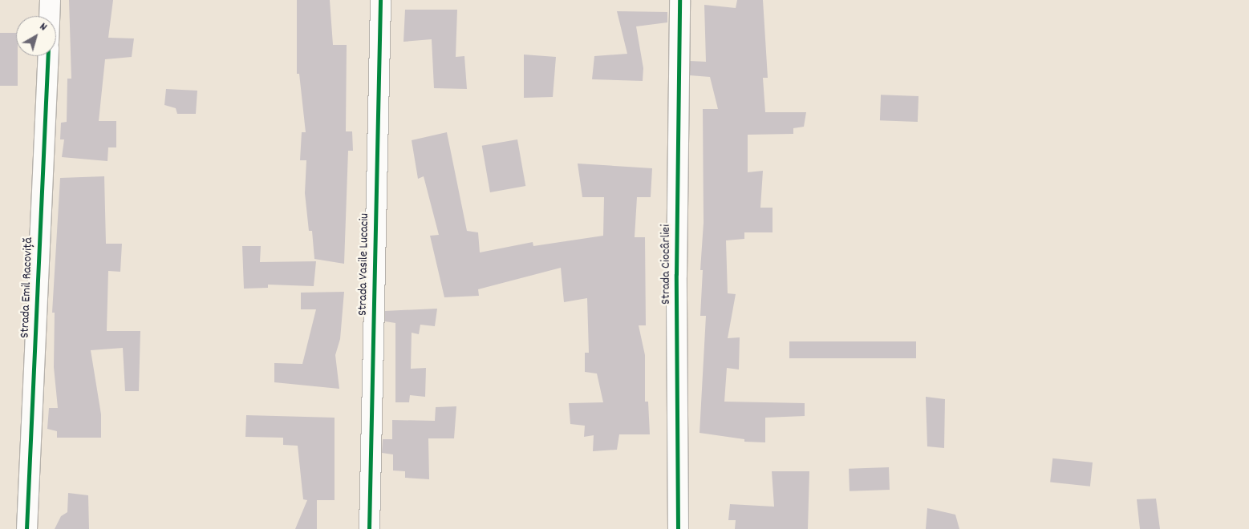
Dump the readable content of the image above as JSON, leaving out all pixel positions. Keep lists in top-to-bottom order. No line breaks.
{"streets":{"street":["Strada Vasile Lucaciu","Strada Ciocârliei","Strada Emil Racoviță"]},"north":"top right"}
